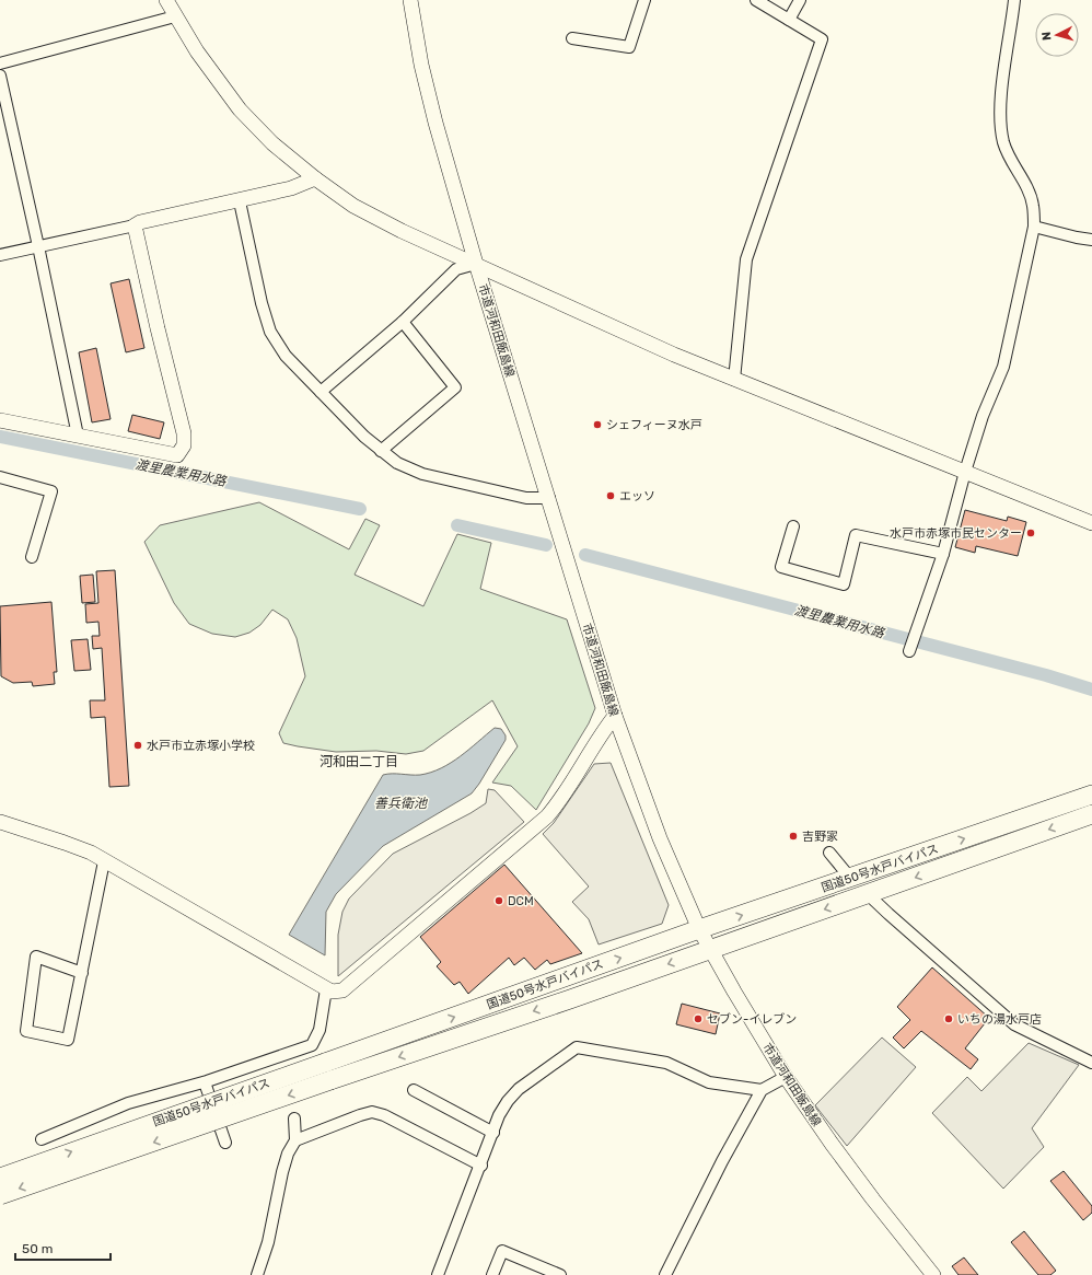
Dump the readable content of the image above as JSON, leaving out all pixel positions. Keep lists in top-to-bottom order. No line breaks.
{"streets":{"highway":["国道50号水戸バイパス"],"street":["市道河和田飯島線"]},"crossings":[["市道河和田飯島線","国道50号水戸バイパス"]],"districts":["河和田二丁目"],"water":["渡里農業用水路","善兵衛池"],"places":["シェフィーヌ水戸","エッソ","水戸市赤塚市民センター","水戸市立赤塚小学校","吉野家","DCM","セブン-イレブン","いちの湯水戸店"],"scale_bar":"50 m","north":"left"}
